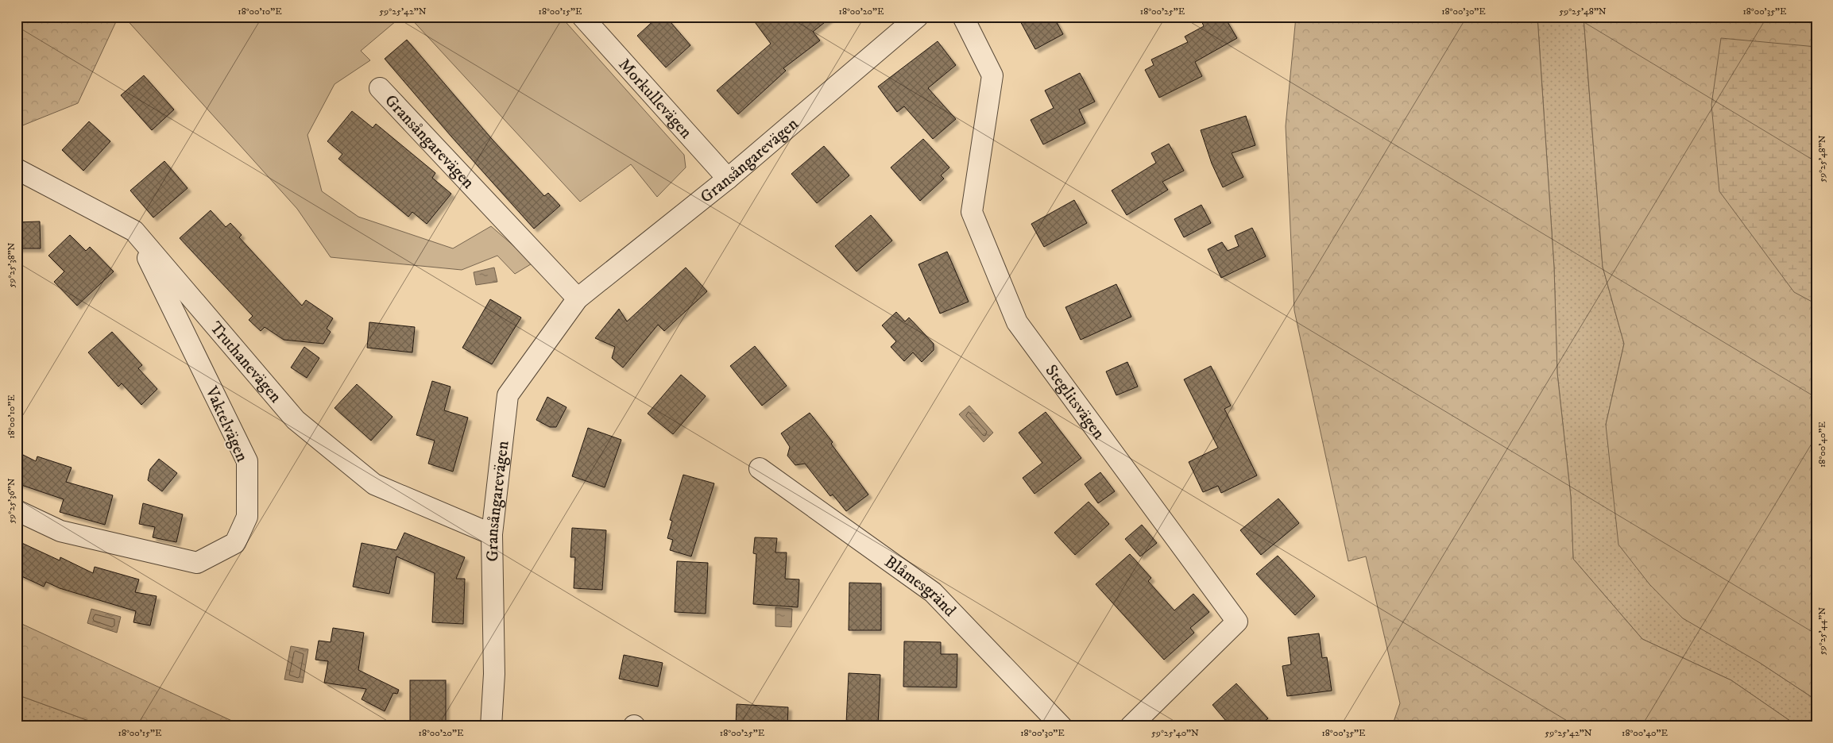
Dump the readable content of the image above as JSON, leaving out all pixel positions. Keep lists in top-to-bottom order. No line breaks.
{"streets":{"street":["Morkullevägen","Gransångarevägen","Truthanevägen","Steglitsvägen","Vaktelvägen","Blåmesgränd"]},"crossings":[["Morkullevägen","Gransångarevägen"],["Gransångarevägen","Truthanevägen"],["Truthanevägen","Vaktelvägen"]],"coordinates":["18°00'10\"E","59°25'42\"N","18°00'15\"E","18°00'20\"E","18°00'25\"E","18°00'30\"E","59°25'48\"N","18°00'35\"E","59°25'38\"N","18°00'40\"E","59°25'36\"N","59°25'44\"N","59°25'40\"N"]}
